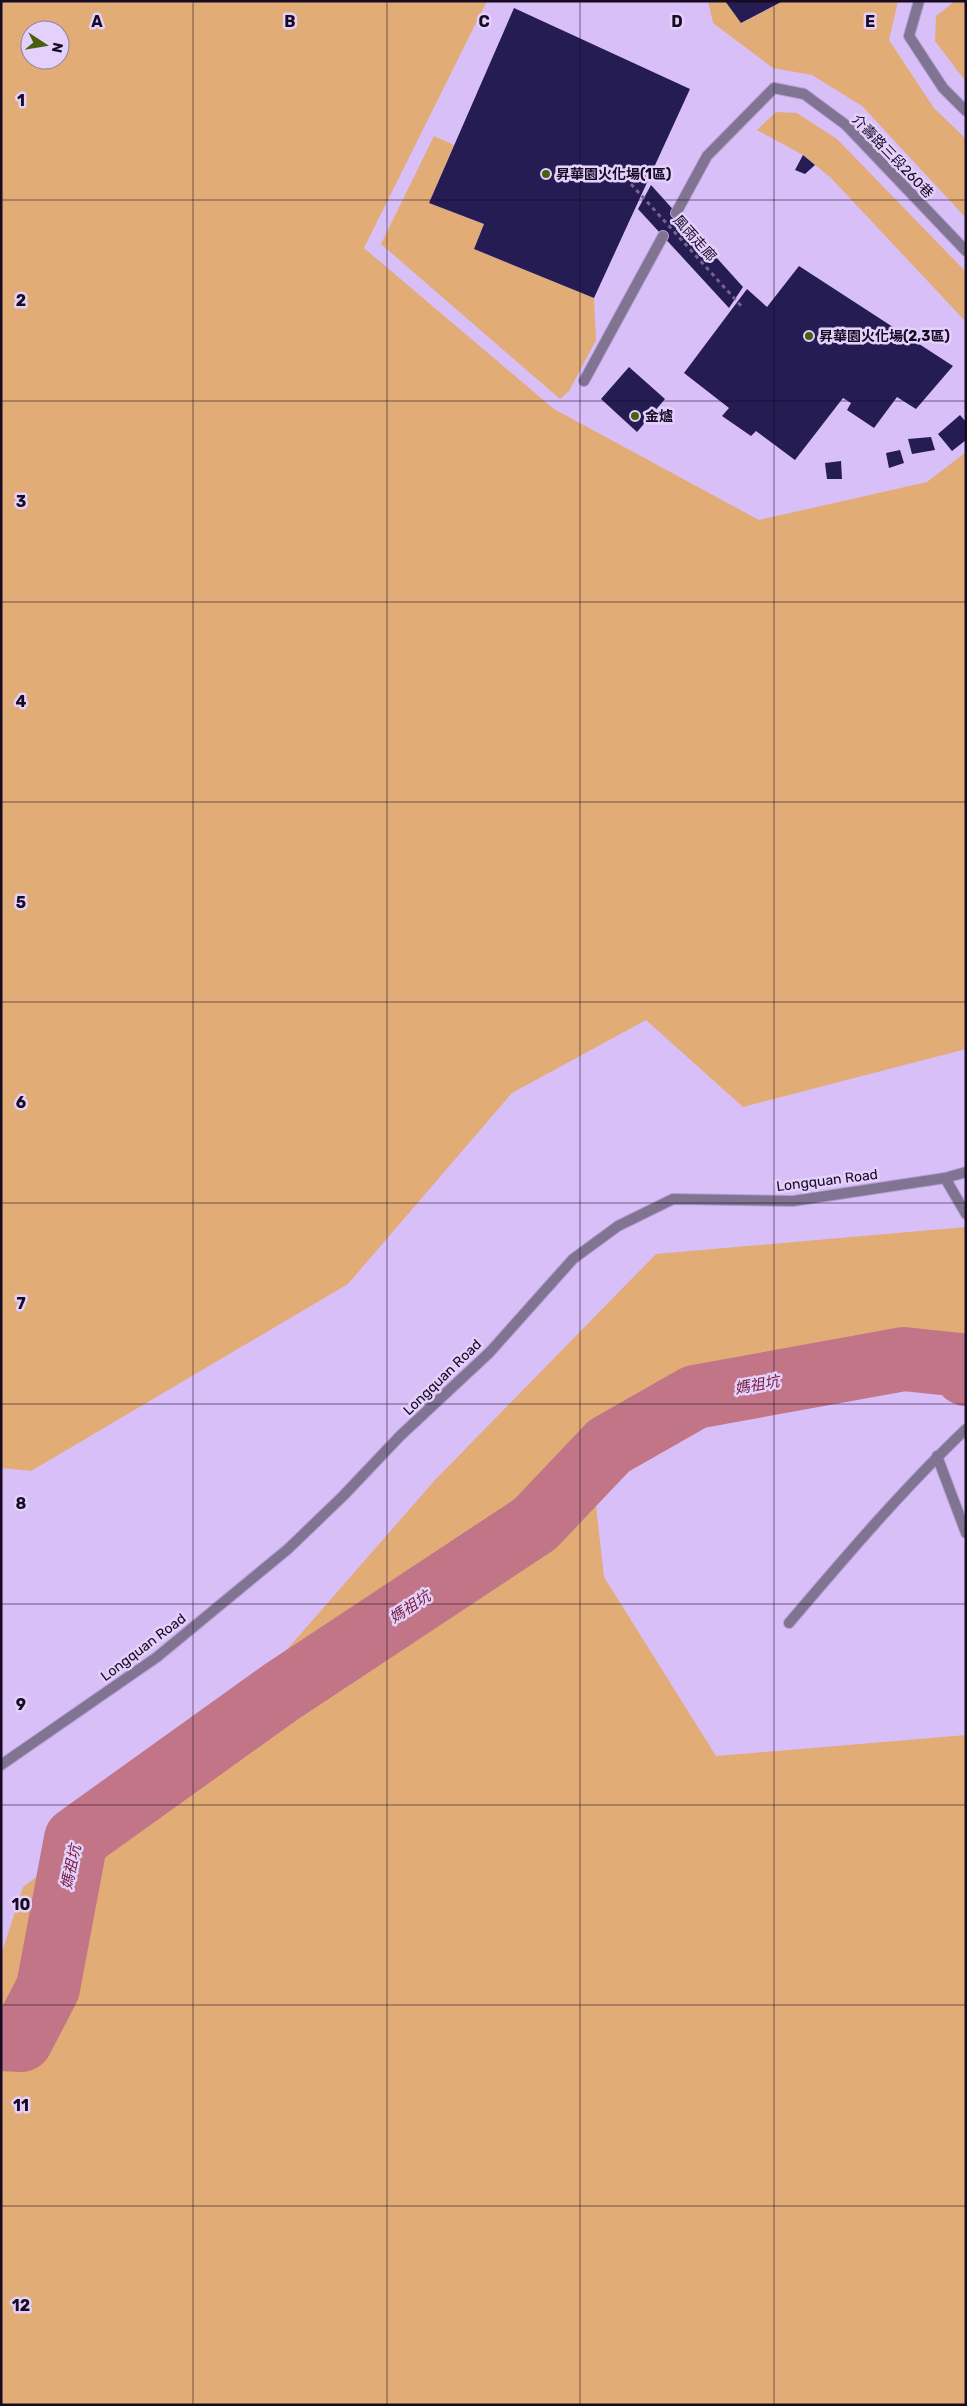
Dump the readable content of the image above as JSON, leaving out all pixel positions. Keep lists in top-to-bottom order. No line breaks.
{"streets":{"street":["介壽路三段260巷","Longquan Road"],"path":["風雨走廊"]},"water":["媽祖坑"],"places":["昇華園火化場(1區)","昇華園火化場(2,3區)","金爐"],"north":"right","grid":{"columns":["A","B","C","D","E"],"rows":["1","2","3","4","5","6","7","8","9","10","11","12"]}}
